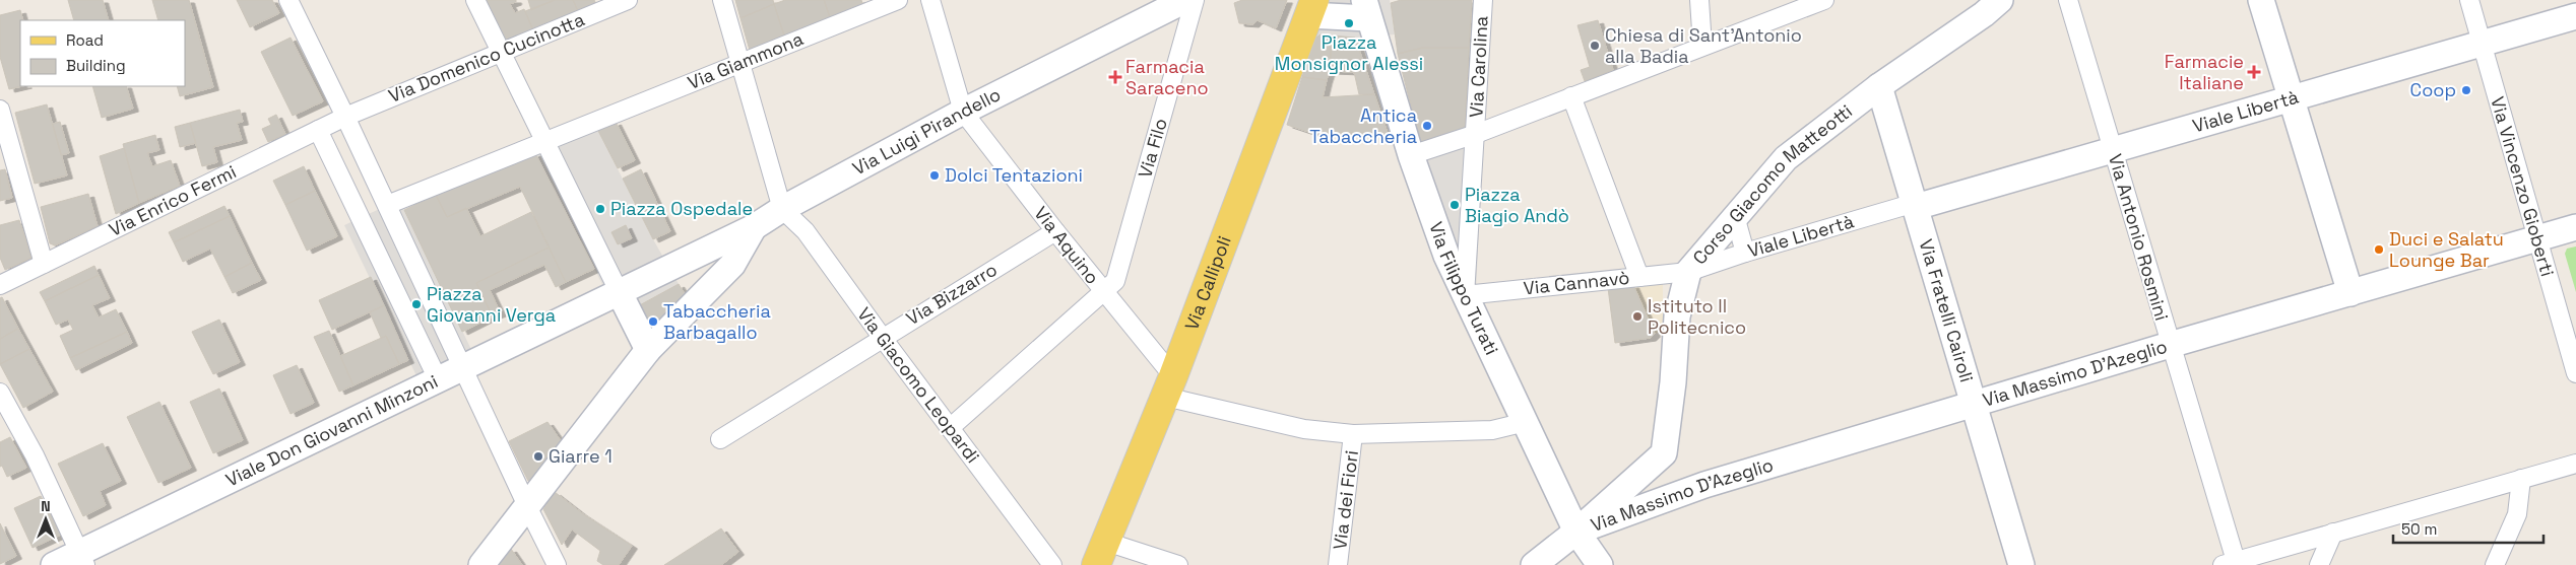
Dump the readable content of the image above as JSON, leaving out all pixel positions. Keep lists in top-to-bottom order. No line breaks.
{"streets":{"main road":["Via Callipoli"],"street":["Via Domenico Cucinotta","Via Giammona","Via Carolina","Viale Libertà","Via Luigi Pirandello","Via Filo","Corso Giacomo Matteotti","Via Vincenzo Gioberti","Via Enrico Fermi","Via Antonio Rosmini","Via Aquino","Via Cannavò","Via Filippo Turati","Via Bizzarro","Via Fratelli Cairoli","Via Massimo D'Azeglio","Via Giacomo Leopardi","Viale Don Giovanni Minzoni","Via dei Fiori"]},"crossings":[["Via Domenico Cucinotta","Via Enrico Fermi"],["Via Carolina","Via Cannavò"],["Via Carolina","Via Filippo Turati"],["Viale Libertà","Corso Giacomo Matteotti"],["Viale Libertà","Via Vincenzo Gioberti"],["Viale Libertà","Via Antonio Rosmini"],["Viale Libertà","Via Cannavò"],["Viale Libertà","Via Fratelli Cairoli"],["Via Luigi Pirandello","Via Aquino"],["Via Luigi Pirandello","Via Giacomo Leopardi"],["Via Luigi Pirandello","Viale Don Giovanni Minzoni"],["Via Filo","Via Aquino"],["Via Filo","Via Giacomo Leopardi"],["Corso Giacomo Matteotti","Via Cannavò"],["Corso Giacomo Matteotti","Via Fratelli Cairoli"],["Corso Giacomo Matteotti","Via Massimo D'Azeglio"],["Via Vincenzo Gioberti","Via Massimo D'Azeglio"],["Via Antonio Rosmini","Via Massimo D'Azeglio"],["Via Aquino","Via Callipoli"],["Via Aquino","Via Bizzarro"],["Via Cannavò","Via Filippo Turati"],["Via Filippo Turati","Via Massimo D'Azeglio"],["Via Bizzarro","Via Giacomo Leopardi"],["Via Fratelli Cairoli","Via Massimo D'Azeglio"]],"places":{"other":["Piazza Monsignor Alessi","Chiesa di Sant'Antonio alla Badia","Coop","Antica Tabaccheria","Dolci Tentazioni","Piazza Biagio Andò","Piazza Ospedale","Duci e Salatu Lounge Bar","Piazza Giovanni Verga","Istituto Il Politecnico","Tabaccheria Barbagallo","Giarre 1"],"health":["Farmacie Italiane","Farmacia Saraceno"]},"legend":["Road","Building"],"scale_bar":"50 m","north":"top"}
